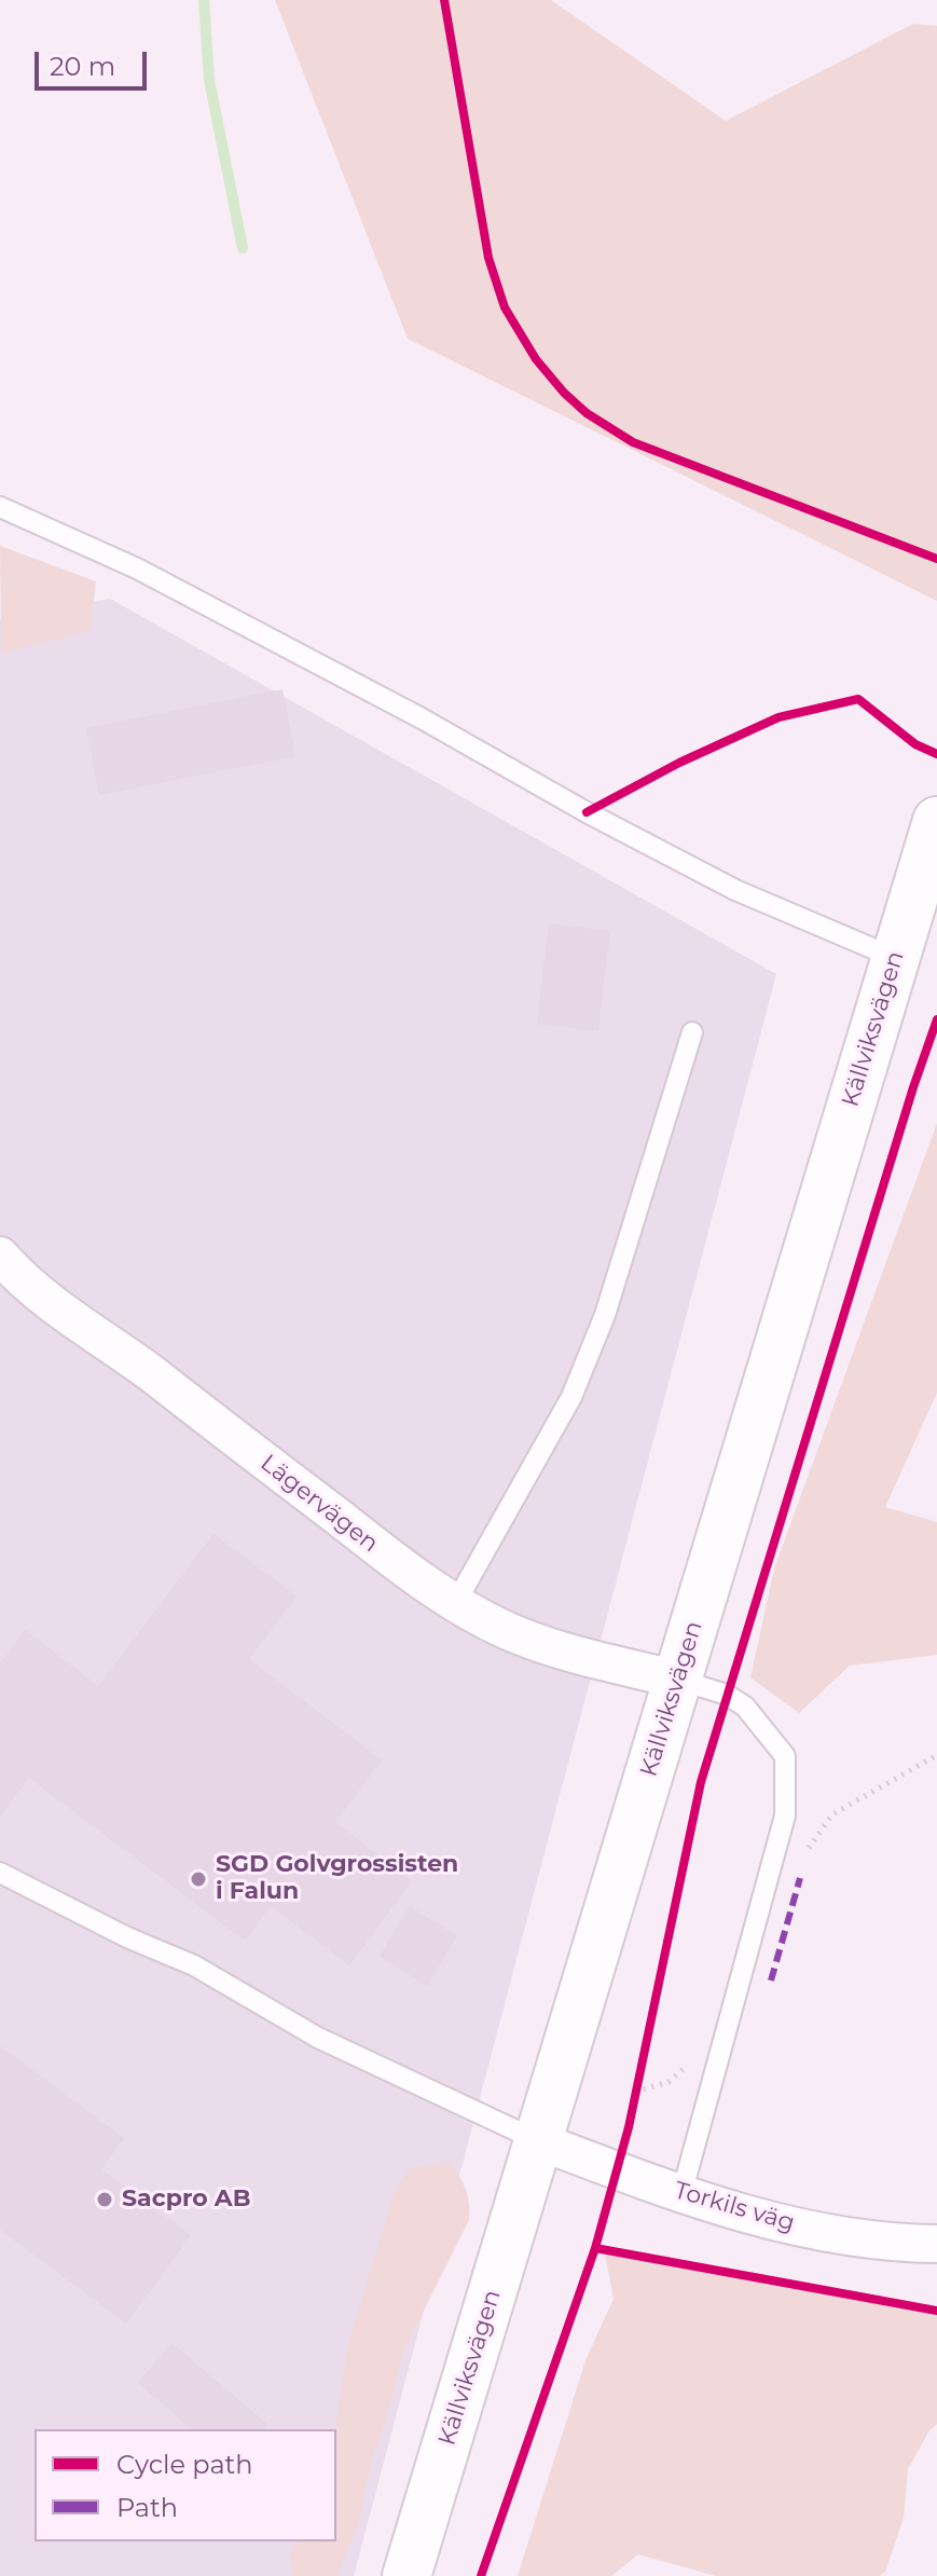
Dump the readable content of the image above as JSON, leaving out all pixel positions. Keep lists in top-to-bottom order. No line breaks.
{"streets":{"street":["Källviksvägen","Lägervägen","Torkils väg"]},"crossings":[["Källviksvägen","Lägervägen"],["Källviksvägen","Torkils väg"]],"places":["SGD Golvgrossisten i Falun","Sacpro AB"],"legend":["Cycle path","Path"],"scale_bar":"20 m"}
